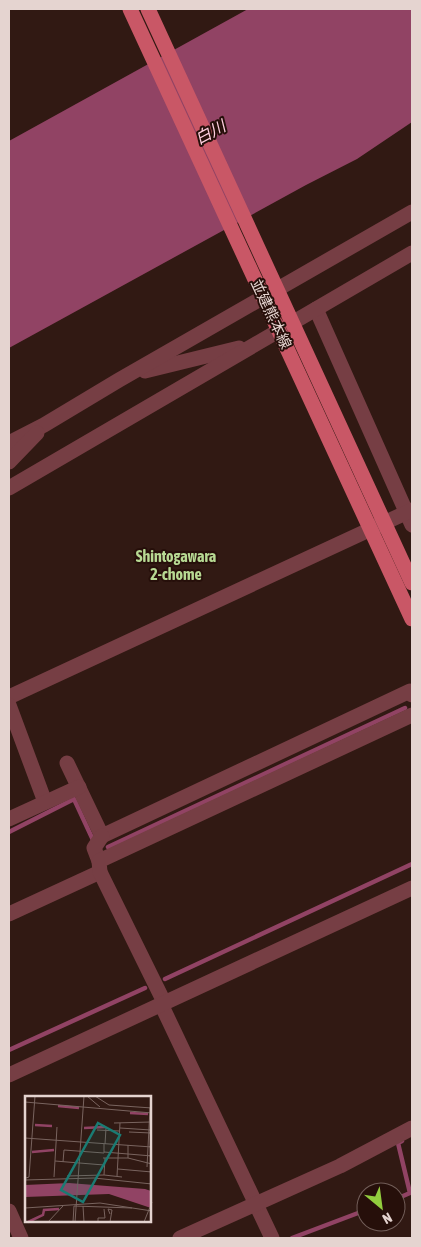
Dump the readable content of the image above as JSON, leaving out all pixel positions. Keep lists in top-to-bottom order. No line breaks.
{"streets":{"main road":["並建熊本線"]},"districts":["Shintogawara 2-chome"],"water":["白川"],"north":"bottom right"}
